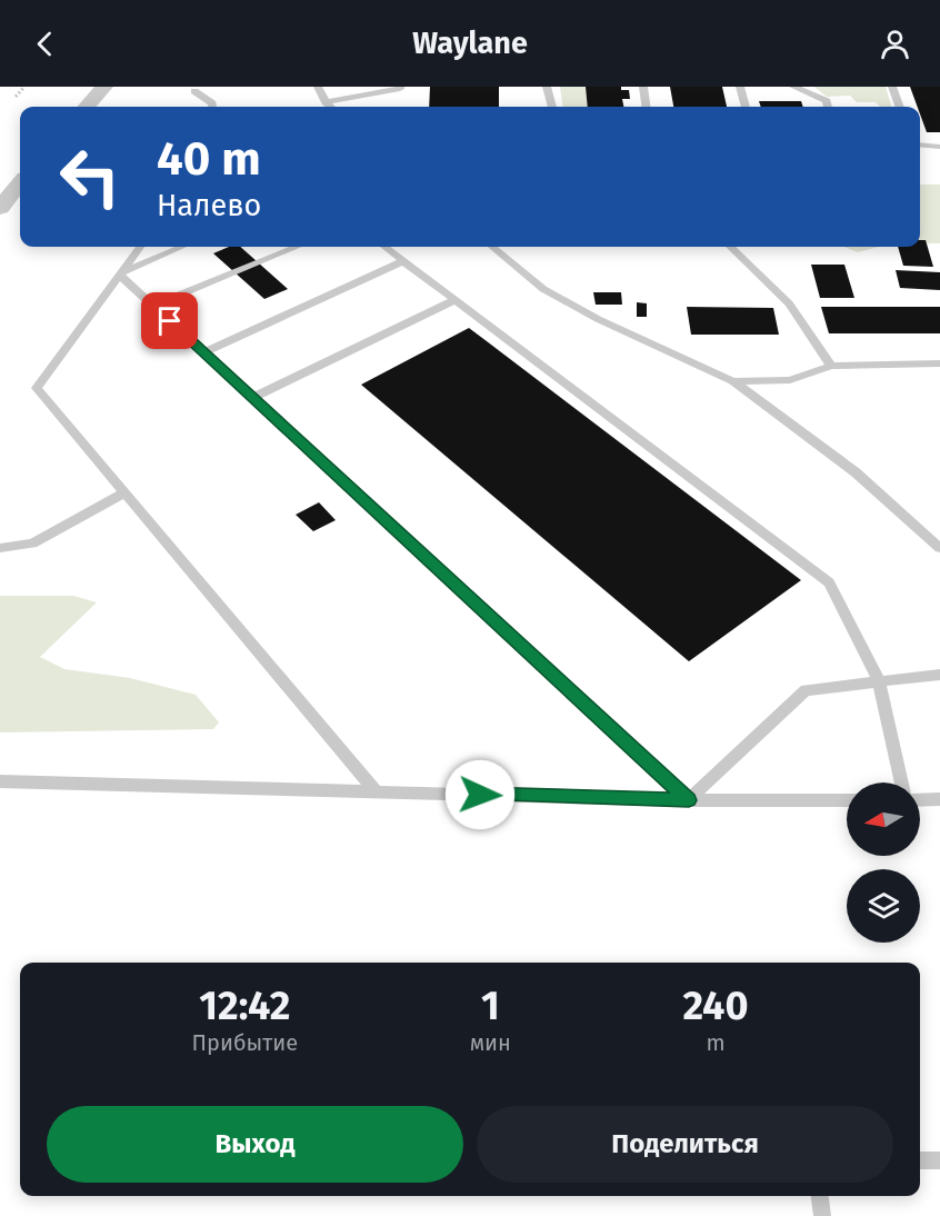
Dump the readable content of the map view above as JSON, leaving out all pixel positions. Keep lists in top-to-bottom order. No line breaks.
{"north":"left","page":{"header":"Waylane","turn":["40 m","Налево"],"eta":["12:42","Прибытие","1","мин","240","m"],"buttons":["Выход","Поделиться"]}}
